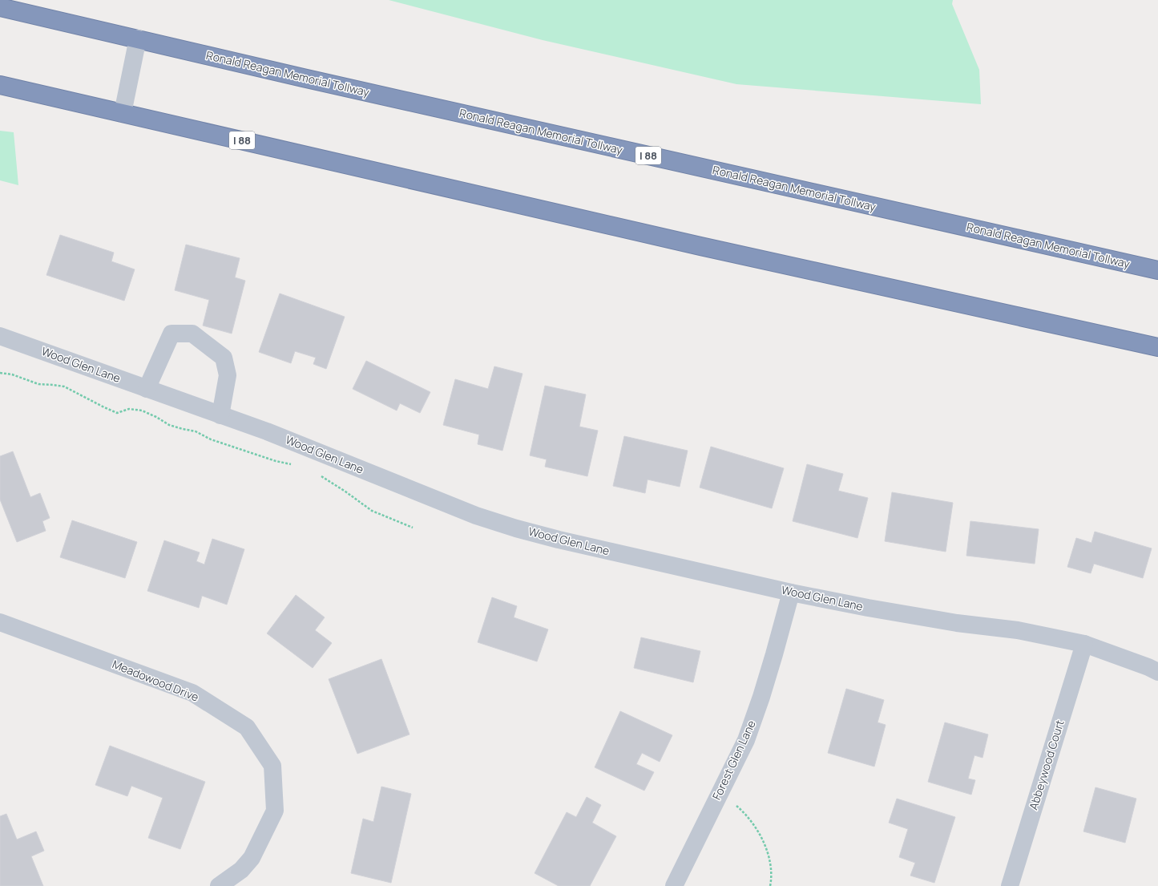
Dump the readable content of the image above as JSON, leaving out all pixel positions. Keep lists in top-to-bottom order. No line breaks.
{"streets":{"highway":["Ronald Reagan Memorial Tollway","I 88"],"street":["Wood Glen Lane","Meadowood Drive","Forest Glen Lane","Abbeywood Court"]},"crossings":[["Wood Glen Lane","Forest Glen Lane"],["Wood Glen Lane","Abbeywood Court"]]}
